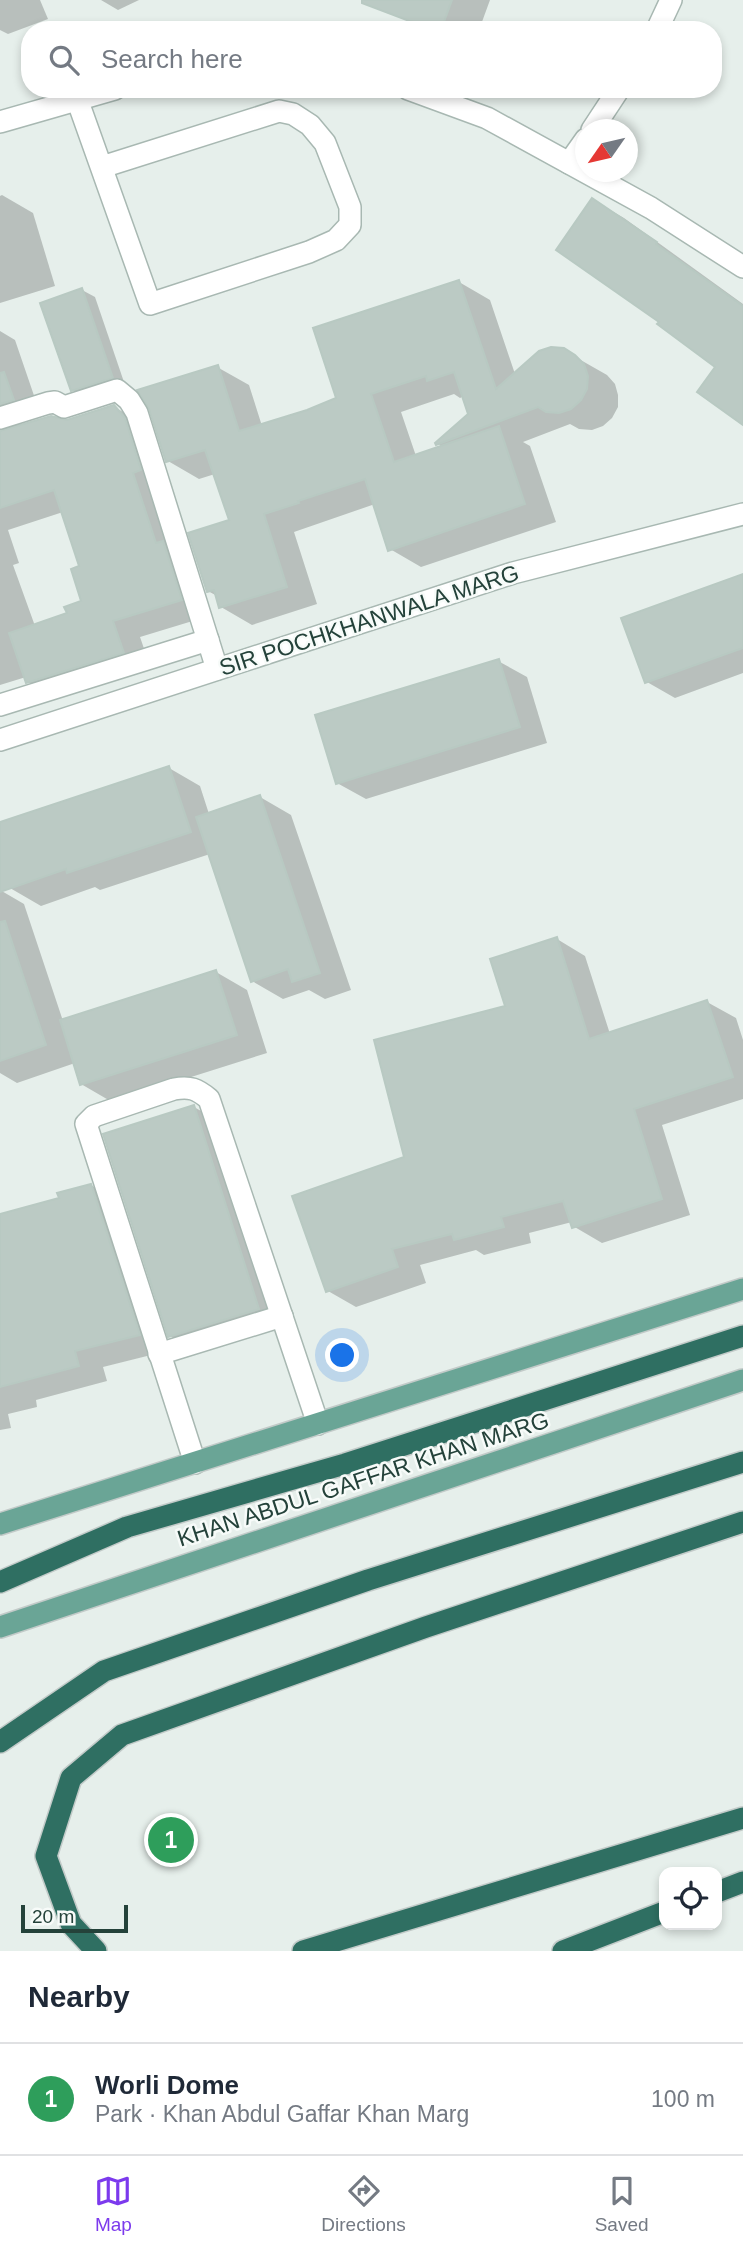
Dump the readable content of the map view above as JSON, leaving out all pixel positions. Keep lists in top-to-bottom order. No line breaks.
{"streets":{"main road":["KHAN ABDUL GAFFAR KHAN MARG"],"street":["SIR POCHKHANWALA MARG"]},"scale_bar":"20 m","north":"bottom left","page":{"search":"Search here","pins":"1","scale":"20 m","heading":"Nearby","list":[{"mark":"1","name":"Worli Dome","note":"Park · Khan Abdul Gaffar Khan Marg","value":"100 m"}],"nav":["Map","Directions","Saved"]}}
